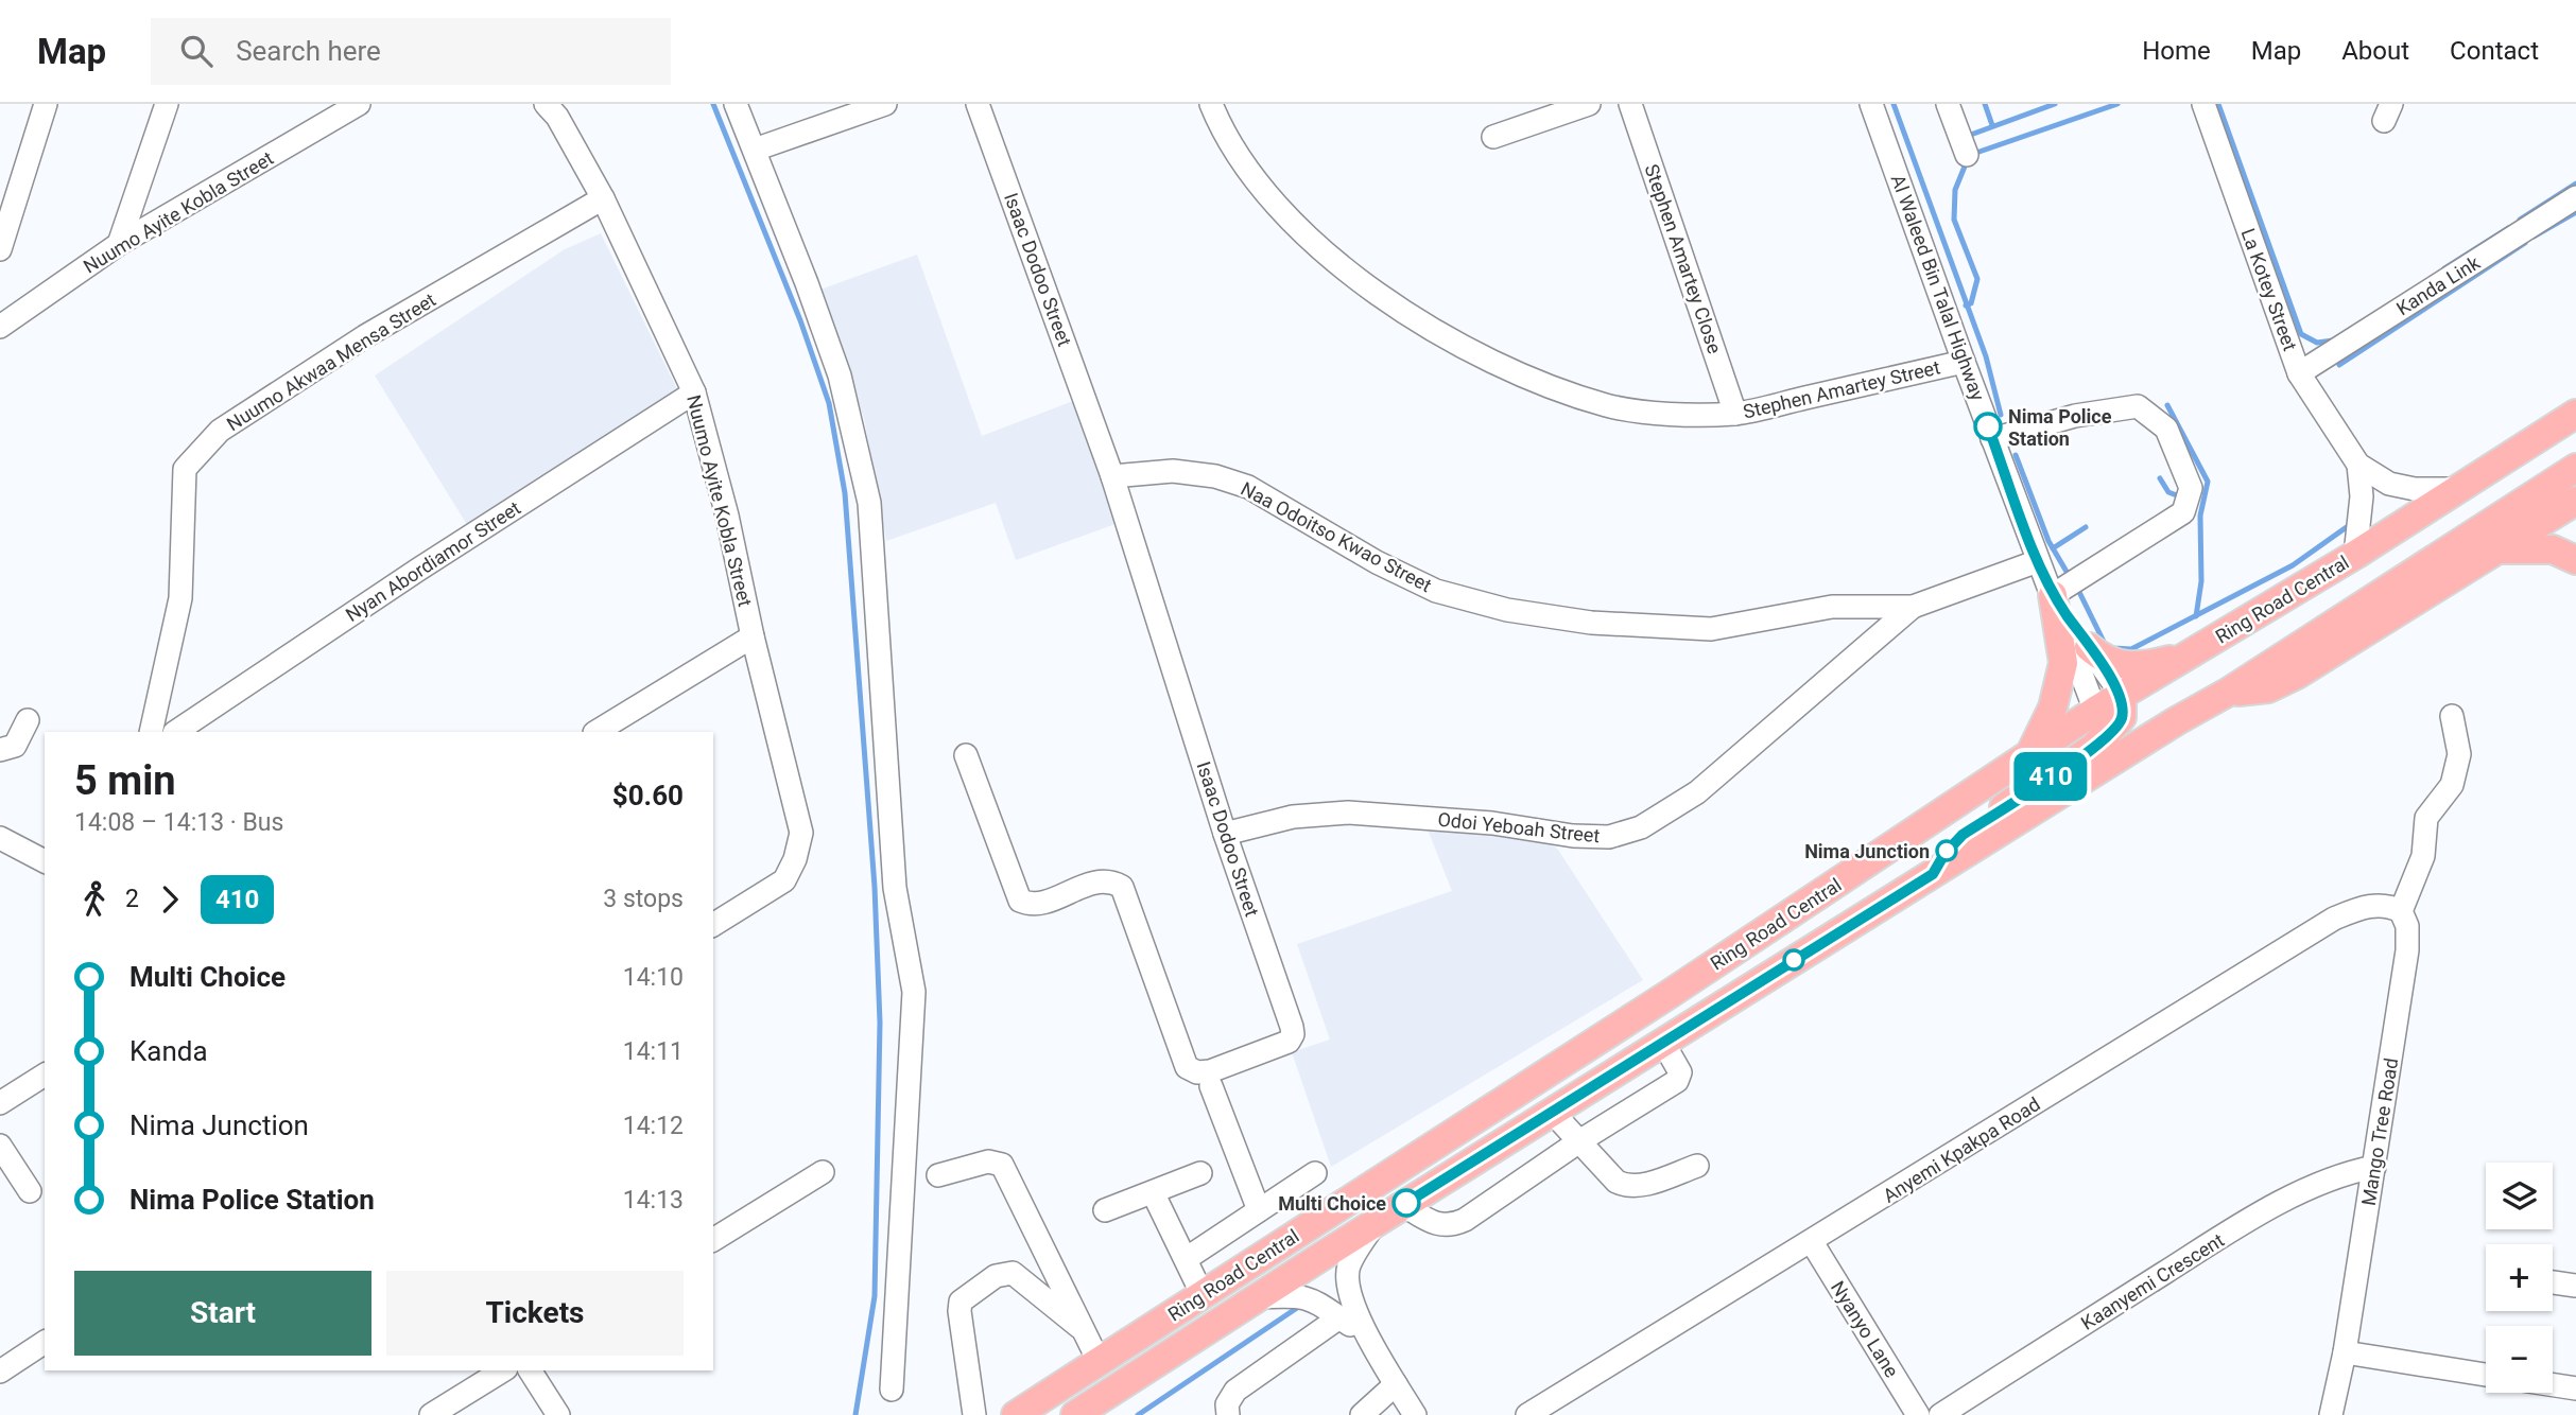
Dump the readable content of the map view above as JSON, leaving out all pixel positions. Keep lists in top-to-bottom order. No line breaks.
{"streets":{"main road":["Ring Road Central"],"street":["Nuumo Ayite Kobla Street","Stephen Amartey Close","Isaac Dodoo Street","Kanda Link","Al Waleed Bin Talal Highway","La Kotey Street","Nuumo Akwaa Mensa Street","Stephen Amartey Street","Naa Odoitso Kwao Street","Nyan Abordiamor Street","Odoi Yeboah Street","Mango Tree Road","Anyemi Kpakpa Road","Kaanyemi Crescent","Nyanyo Lane"]},"crossings":[["Nuumo Ayite Kobla Street","Nuumo Akwaa Mensa Street"],["Nuumo Ayite Kobla Street","Nyan Abordiamor Street"],["Stephen Amartey Close","Stephen Amartey Street"],["Isaac Dodoo Street","Naa Odoitso Kwao Street"],["Isaac Dodoo Street","Odoi Yeboah Street"],["Kanda Link","La Kotey Street"],["Al Waleed Bin Talal Highway","Stephen Amartey Street"],["Al Waleed Bin Talal Highway","Naa Odoitso Kwao Street"],["Al Waleed Bin Talal Highway","Ring Road Central"],["La Kotey Street","Ring Road Central"],["Naa Odoitso Kwao Street","Odoi Yeboah Street"],["Mango Tree Road","Anyemi Kpakpa Road"],["Mango Tree Road","Kaanyemi Crescent"],["Anyemi Kpakpa Road","Nyanyo Lane"]],"places":["Nima Police Station","Nima Junction","Multi Choice"],"lines":["bus line 410"],"page":{"header":"Map","search":"Search here","nav":["Home","Map","About","Contact"],"on_map":"410","heading":["5 min","14:08 – 14:13 · Bus","$0.60"],"legs":["2","410","3 stops"],"list":[{"name":"Multi Choice","value":"14:10"},{"name":"Kanda","value":"14:11"},{"name":"Nima Junction","value":"14:12"},{"name":"Nima Police Station","value":"14:13"}],"map_buttons":["+","−"],"buttons":["Start","Tickets"]}}
